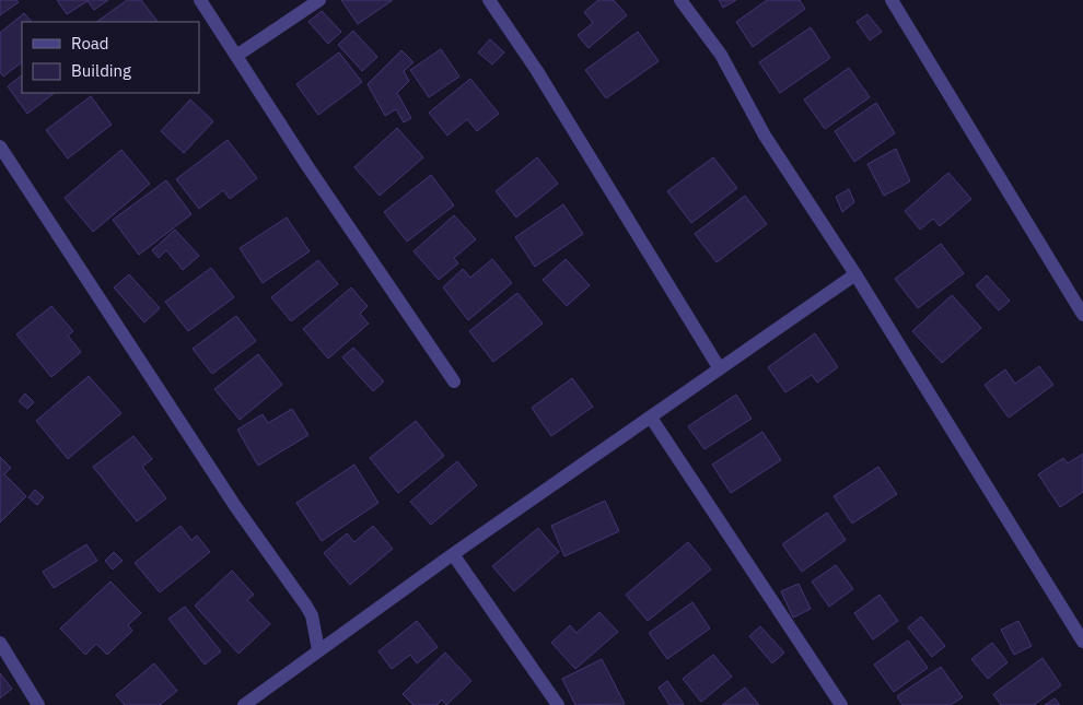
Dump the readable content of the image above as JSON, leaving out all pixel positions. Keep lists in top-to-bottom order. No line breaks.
{"legend":["Road","Building"]}
